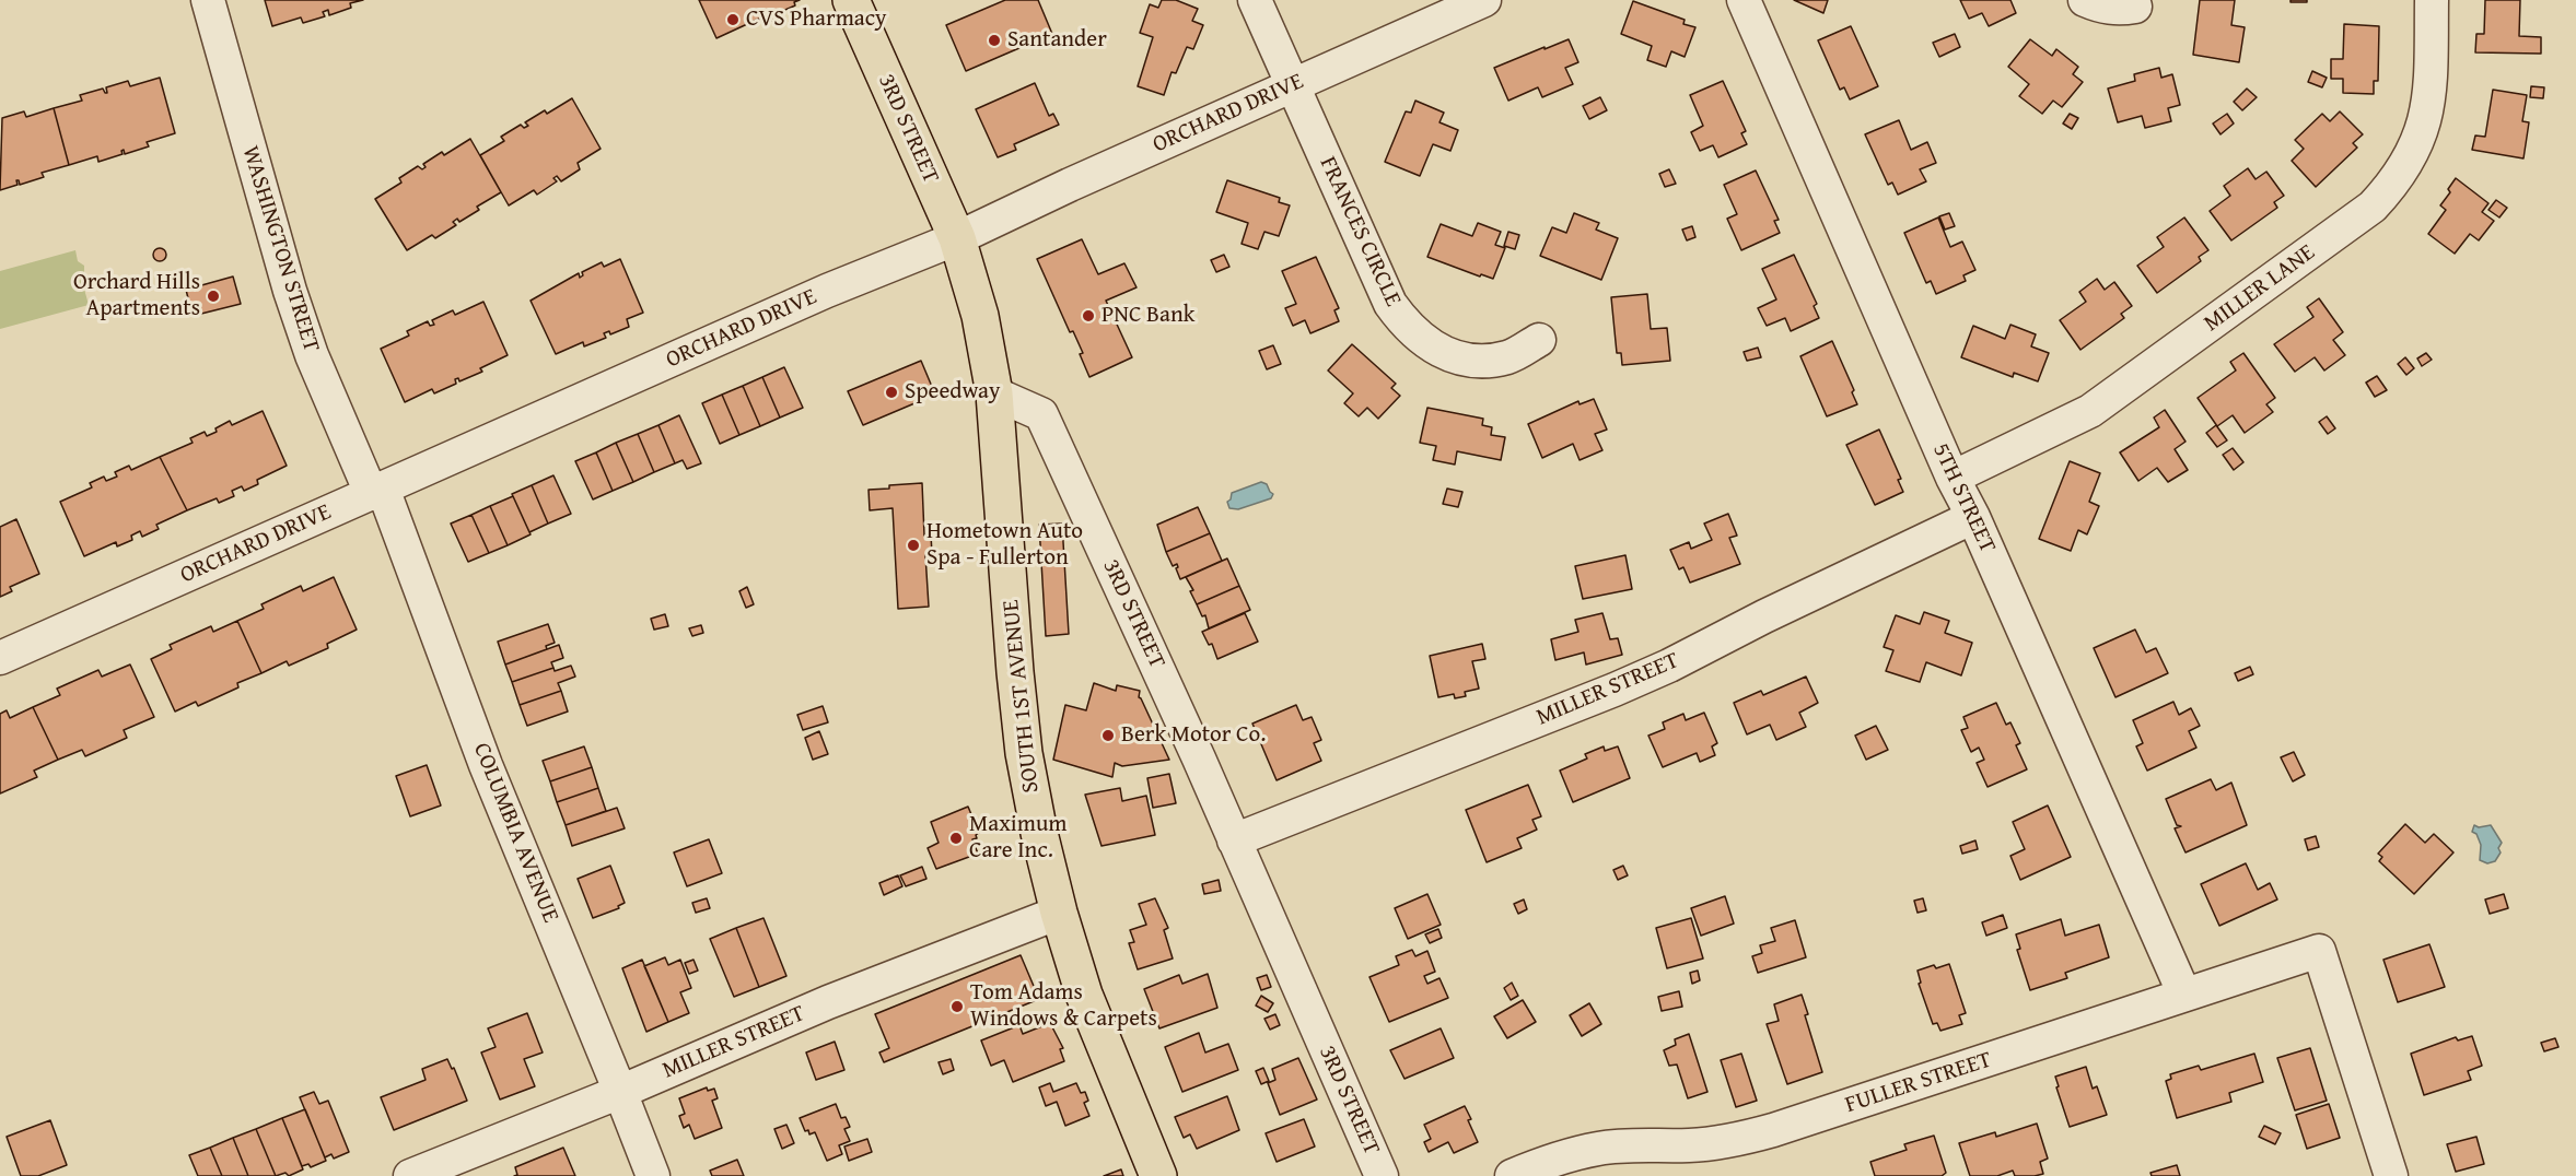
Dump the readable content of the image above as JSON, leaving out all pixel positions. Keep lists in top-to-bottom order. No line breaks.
{"streets":{"main road":["3RD STREET","SOUTH 1ST AVENUE"],"street":["ORCHARD DRIVE","FRANCES CIRCLE","WASHINGTON STREET","MILLER LANE","5TH STREET","MILLER STREET","COLUMBIA AVENUE","FULLER STREET"]},"crossings":[["ORCHARD DRIVE","3RD STREET"],["ORCHARD DRIVE","FRANCES CIRCLE"],["ORCHARD DRIVE","WASHINGTON STREET"],["ORCHARD DRIVE","COLUMBIA AVENUE"],["3RD STREET","MILLER STREET"],["3RD STREET","SOUTH 1ST AVENUE"],["WASHINGTON STREET","COLUMBIA AVENUE"],["MILLER LANE","5TH STREET"],["5TH STREET","MILLER STREET"],["5TH STREET","FULLER STREET"],["MILLER STREET","SOUTH 1ST AVENUE"],["MILLER STREET","COLUMBIA AVENUE"]],"places":["CVS Pharmacy","Santander","Orchard Hills Apartments","PNC Bank","Speedway","Hometown Auto Spa - Fullerton","Berk Motor Co.","Maximum Care Inc.","Tom Adams Windows & Carpets"]}
